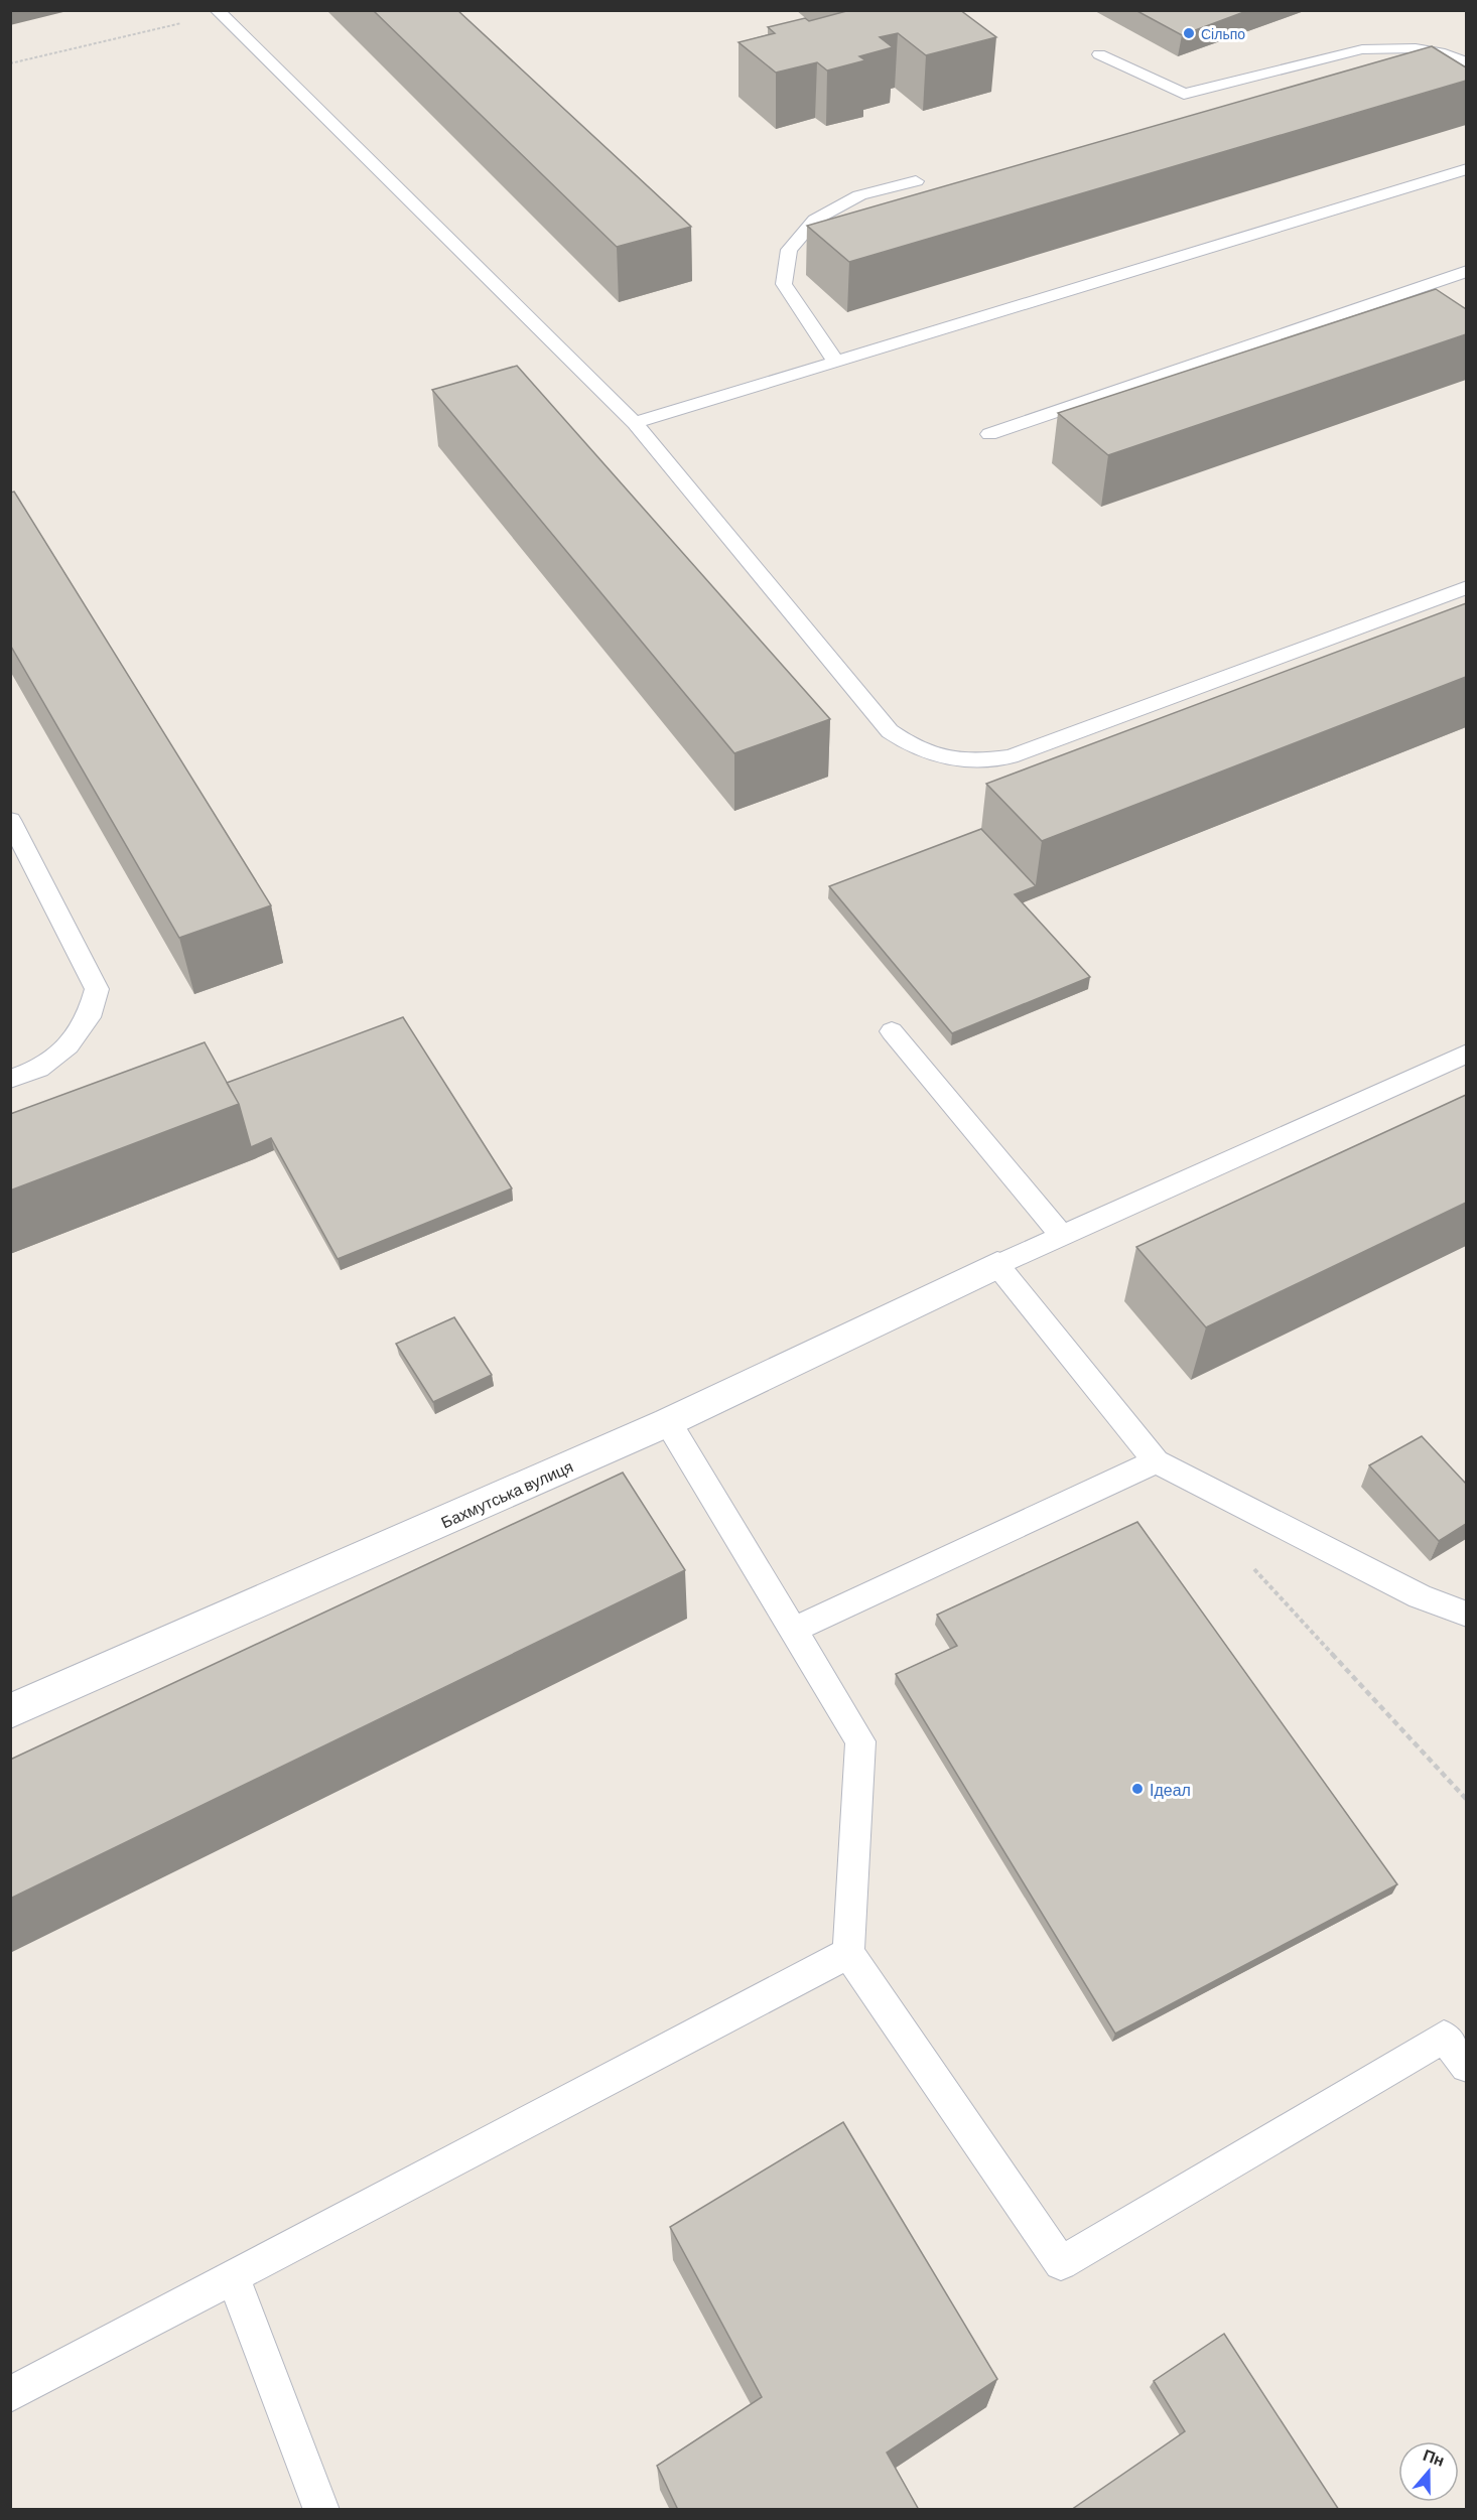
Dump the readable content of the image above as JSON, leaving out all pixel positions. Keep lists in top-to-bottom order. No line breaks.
{"streets":{"street":["Бахмутська вулиця"]},"places":["Сільпо","Ідеал"],"north":"top"}
